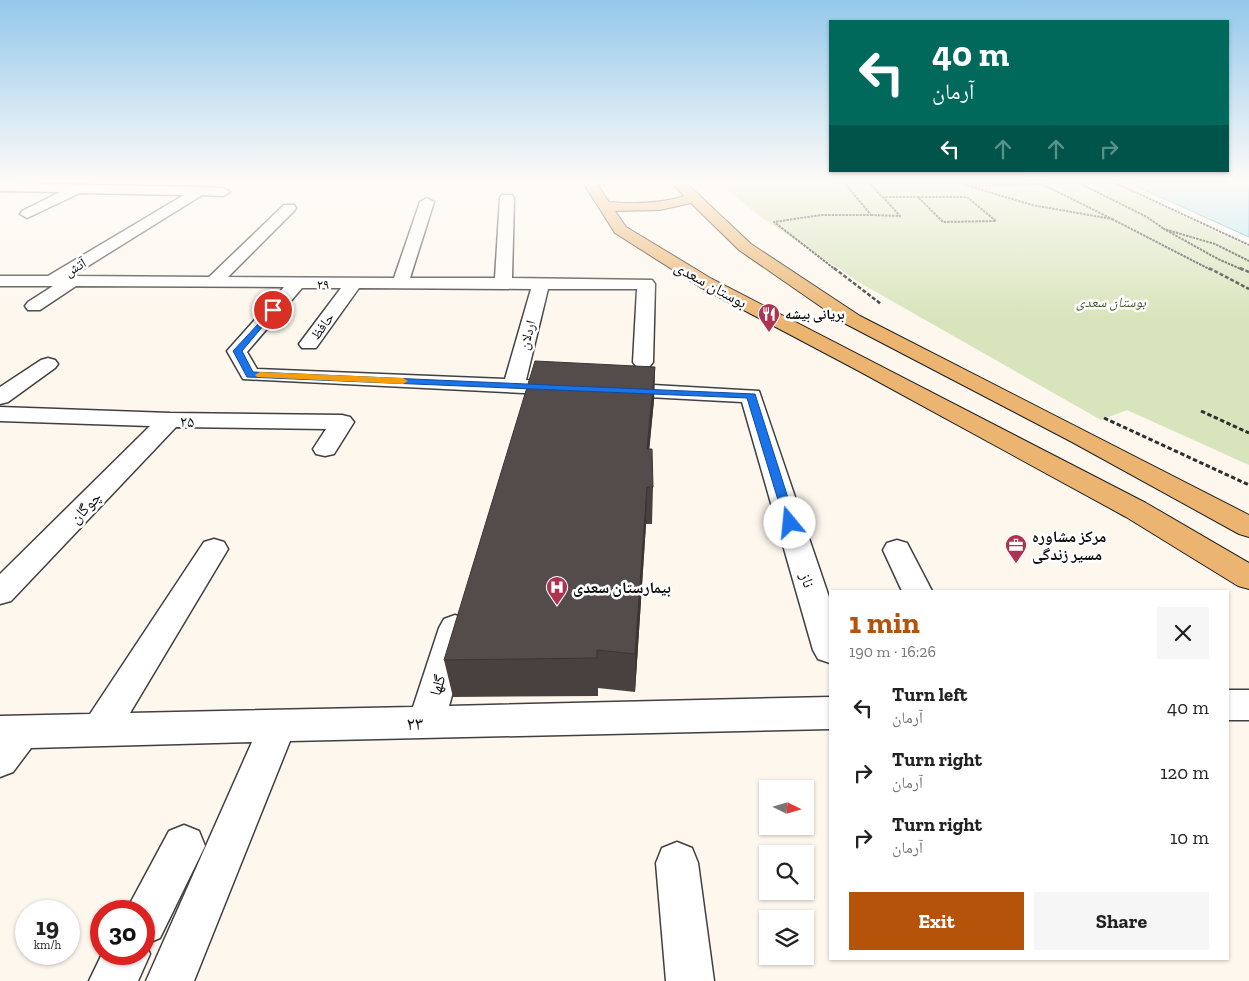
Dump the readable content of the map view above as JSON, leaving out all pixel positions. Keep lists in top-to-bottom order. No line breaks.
{"streets":{"main road":["بوستان سعدی"],"street":["آتش","۲۹","حافظ","اردلان","۲۵","چوگان","ناز","گلها","۲۳"]},"crossings":[["آتش","۲۹"],["۲۹","حافظ"],["۲۹","اردلان"],["اردلان","ناز"],["۲۵","چوگان"],["گلها","۲۳"]],"parks":["بوستان سعدی"],"places":{"restaurant":["بریانی بیشه"],"office":["مرکز مشاوره مسیر زندگی"],"hospital":["بیمارستان سعدی"]},"north":"right","page":{"turn":["40 m","آرمان"],"heading":["1 min","190 m · 16:26"],"list":[{"name":"Turn left","note":"آرمان","value":"40 m"},{"name":"Turn right","note":"آرمان","value":"120 m"},{"name":"Turn right","note":"آرمان","value":"10 m"}],"buttons":["Exit","Share"],"speed":"19 km/h","limit":"30"}}
